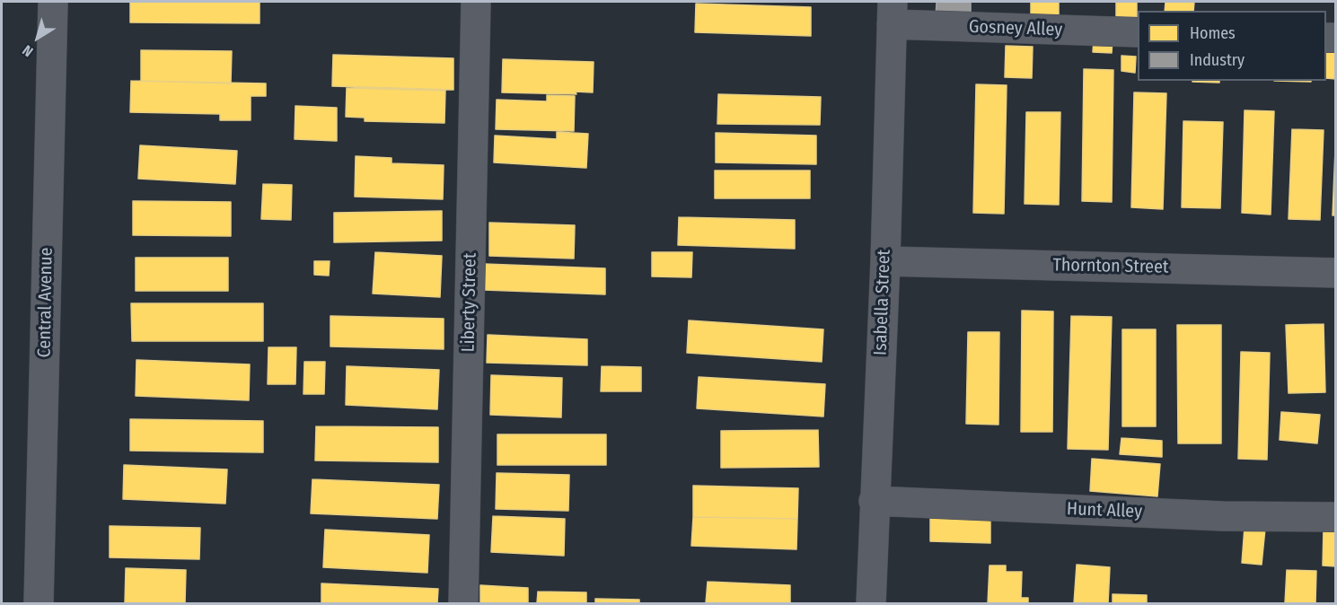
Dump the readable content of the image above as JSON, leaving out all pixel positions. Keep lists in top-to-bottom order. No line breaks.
{"streets":{"street":["Gosney Alley","Thornton Street","Central Avenue","Liberty Street","Isabella Street","Hunt Alley"]},"crossings":[["Gosney Alley","Isabella Street"],["Thornton Street","Isabella Street"],["Isabella Street","Hunt Alley"]],"legend":["Homes","Industry"],"north":"bottom left"}
